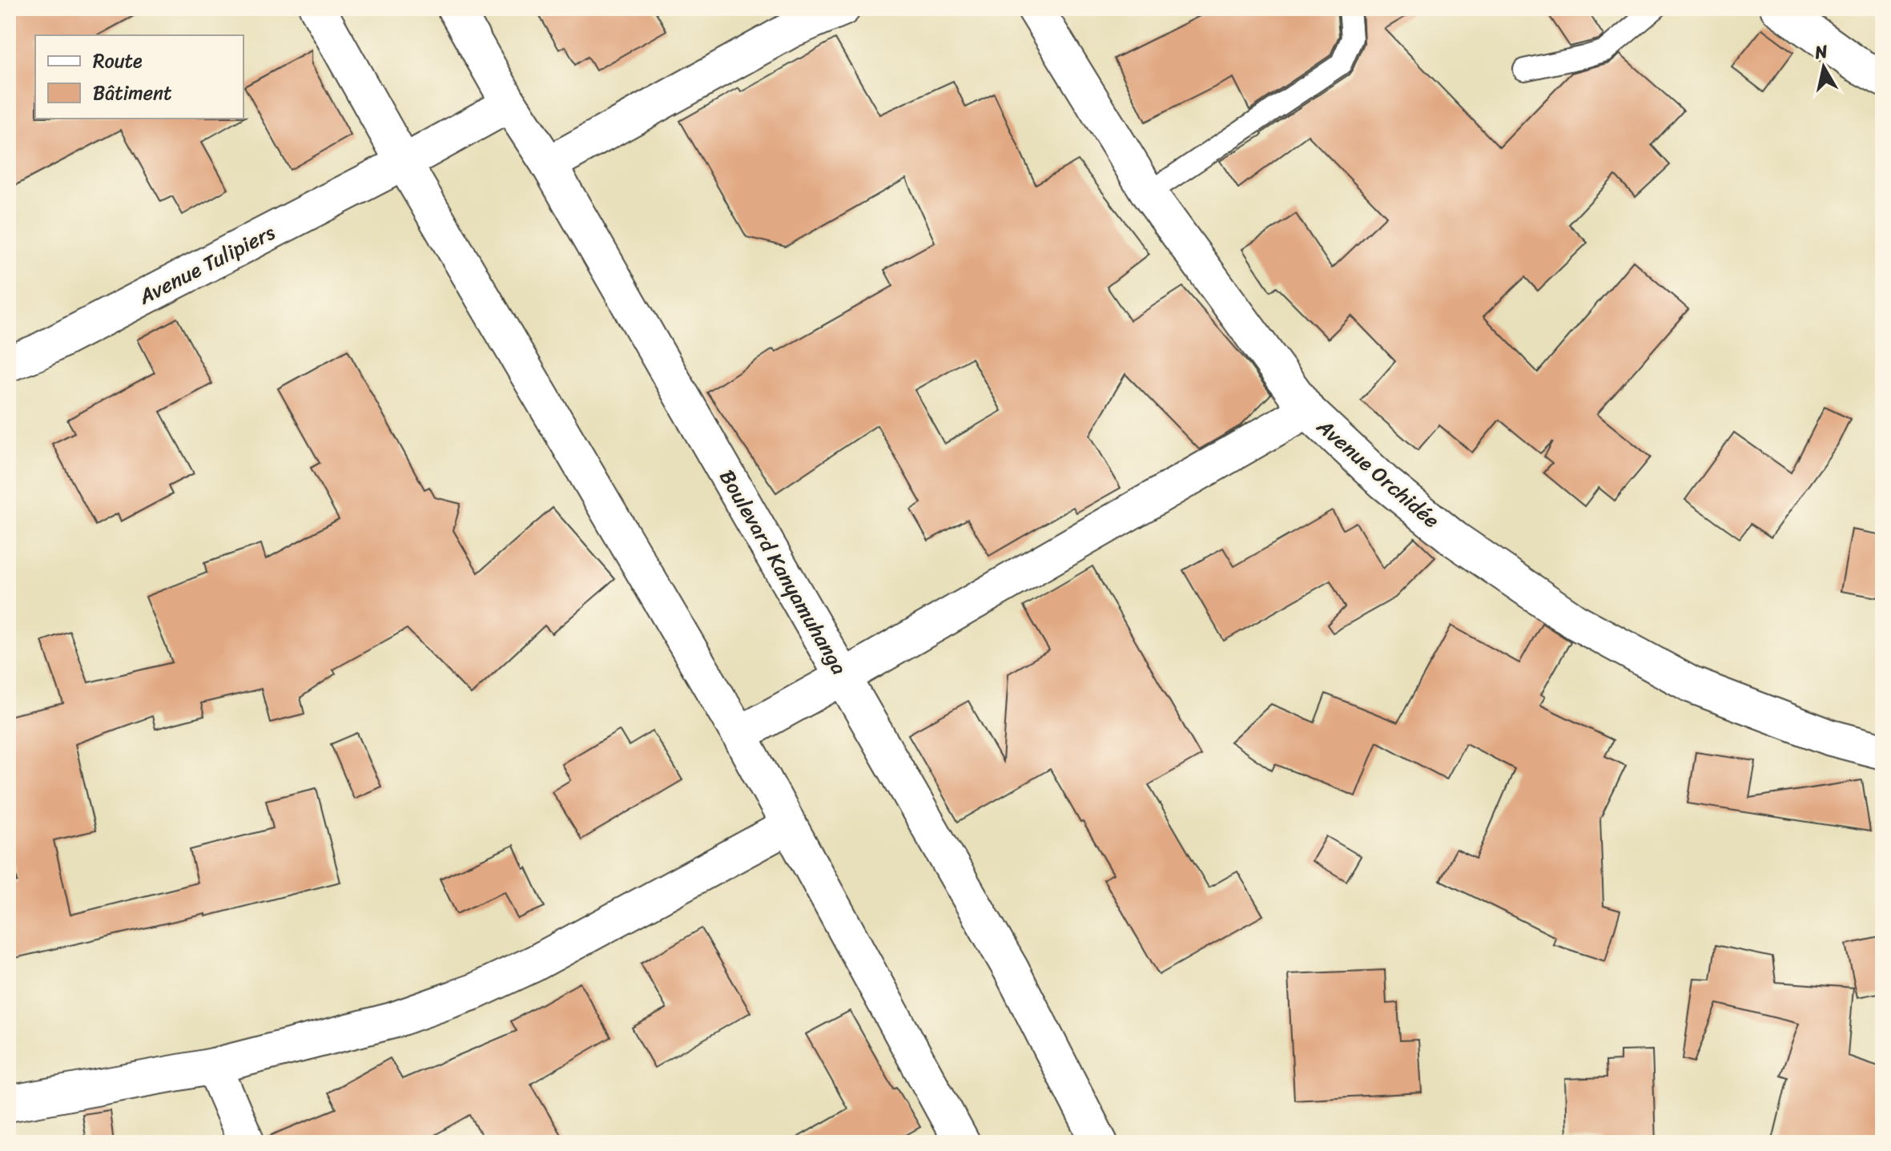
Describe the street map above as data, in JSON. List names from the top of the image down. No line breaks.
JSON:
{"streets":{"street":["Avenue Tulipiers","Avenue Orchidée","Boulevard Kanyamuhanga"]},"crossings":[["Avenue Tulipiers","Boulevard Kanyamuhanga"]],"legend":["Route","Bâtiment"],"north":"top"}
